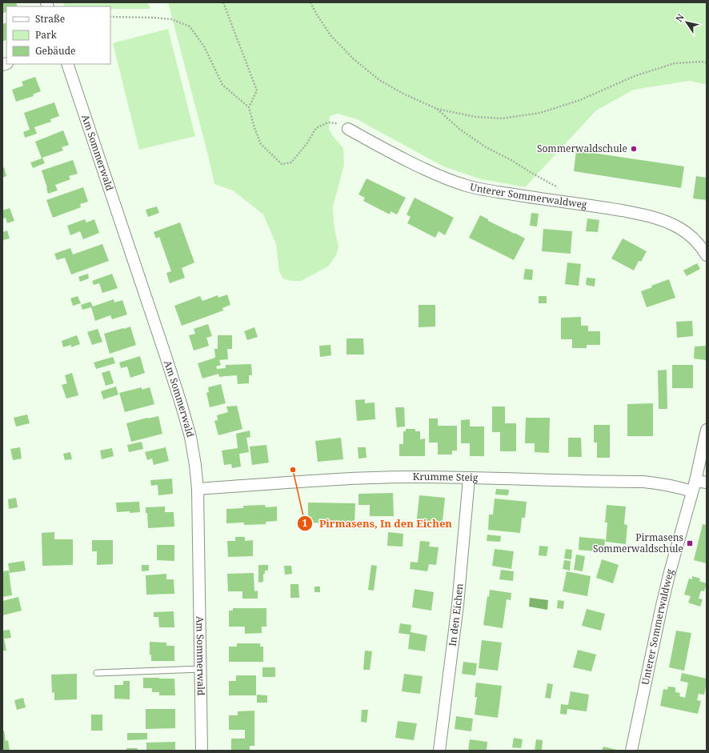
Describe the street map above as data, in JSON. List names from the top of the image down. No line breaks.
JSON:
{"streets":{"street":["Am Sommerwald","Unterer Sommerwaldweg","Krumme Steig","In den Eichen"]},"crossings":[["Am Sommerwald","Krumme Steig"],["Unterer Sommerwaldweg","Krumme Steig"],["Krumme Steig","In den Eichen"]],"places":{"other":["Sommerwaldschule","Pirmasens, In den Eichen"],"transit":["Pirmasens Sommerwaldschule"]},"legend":["Straße","Park","Gebäude"],"north":"top left"}
